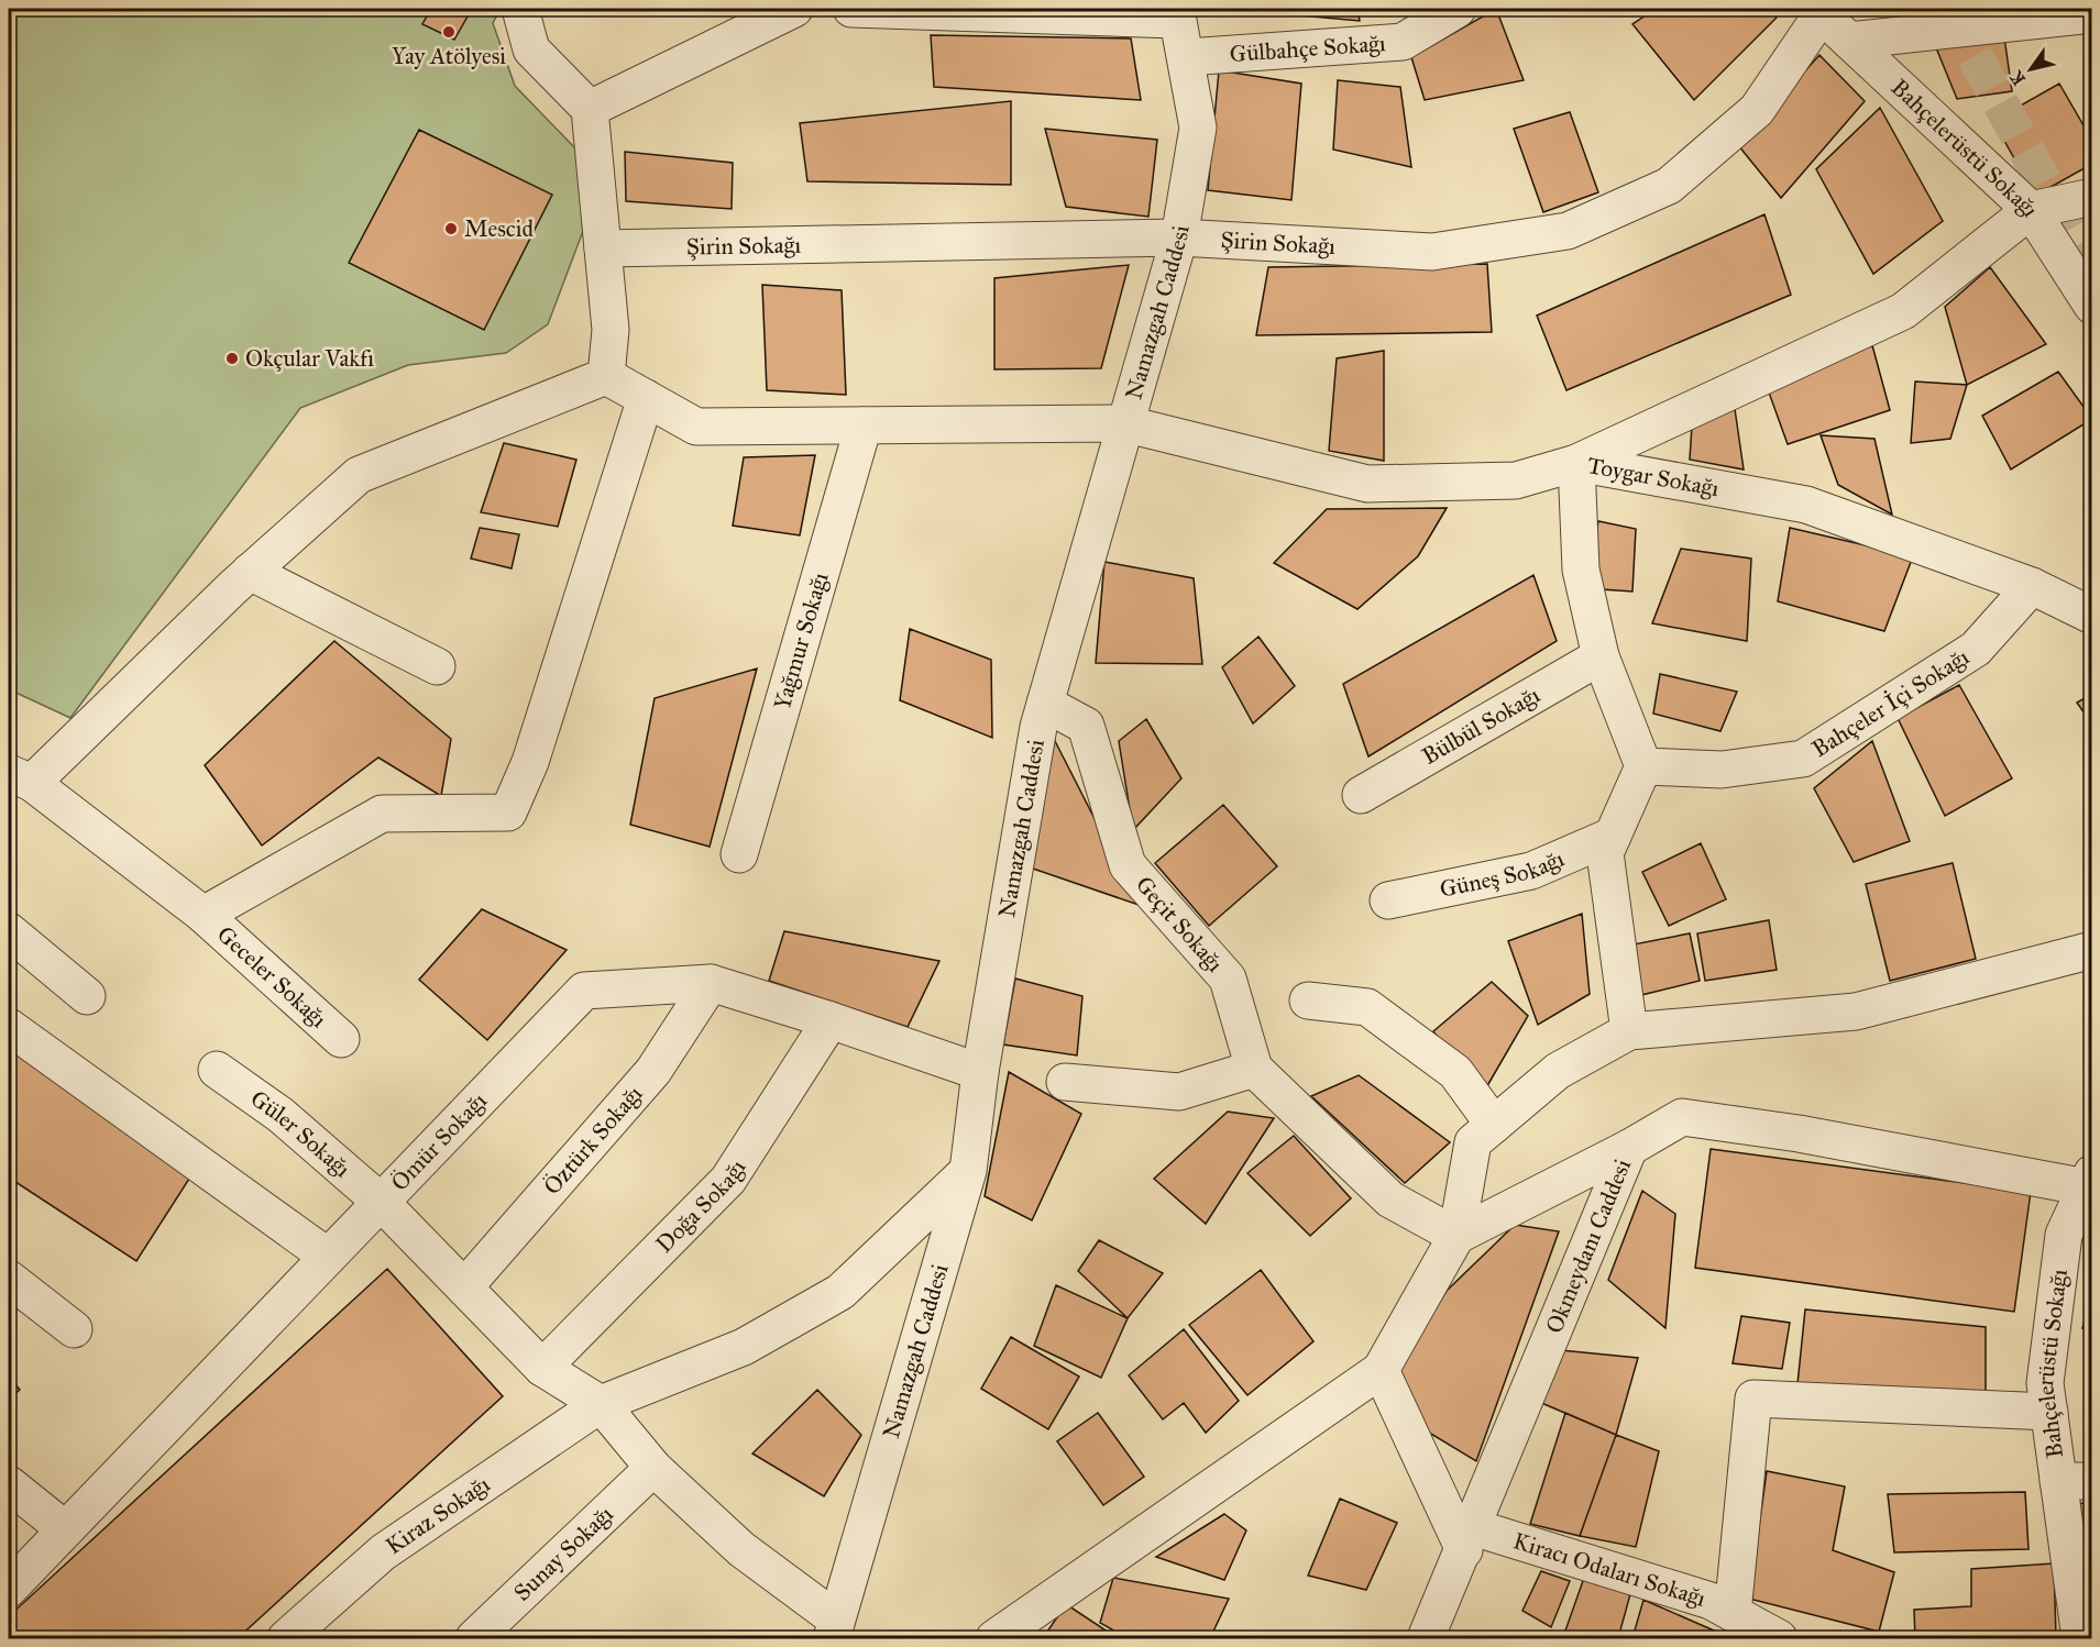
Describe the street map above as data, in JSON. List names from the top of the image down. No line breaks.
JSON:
{"streets":{"street":["Gülbahçe Sokağı","Bahçelerüstü Sokağı","Şirin Sokağı","Namazgah Caddesi","Toygar Sokağı","Yağmur Sokağı","Bahçeler İçi Sokağı","Bülbül Sokağı","Güneş Sokağı","Geçit Sokağı","Geceler Sokağı","Güler Sokağı","Öztürk Sokağı","Ömür Sokağı","Doğa Sokağı","Okmeydanı Caddesi","Kiraz Sokağı","Sunay Sokağı","Kiracı Odaları Sokağı"]},"crossings":[["Gülbahçe Sokağı","Namazgah Caddesi"],["Bahçelerüstü Sokağı","Şirin Sokağı"],["Bahçelerüstü Sokağı","Okmeydanı Caddesi"],["Şirin Sokağı","Namazgah Caddesi"],["Namazgah Caddesi","Toygar Sokağı"],["Namazgah Caddesi","Geçit Sokağı"],["Namazgah Caddesi","Güler Sokağı"],["Namazgah Caddesi","Ömür Sokağı"],["Namazgah Caddesi","Kiraz Sokağı"],["Toygar Sokağı","Yağmur Sokağı"],["Toygar Sokağı","Bahçeler İçi Sokağı"],["Güler Sokağı","Öztürk Sokağı"],["Güler Sokağı","Ömür Sokağı"],["Güler Sokağı","Doğa Sokağı"],["Güler Sokağı","Kiraz Sokağı"],["Güler Sokağı","Sunay Sokağı"],["Öztürk Sokağı","Ömür Sokağı"],["Ömür Sokağı","Doğa Sokağı"],["Okmeydanı Caddesi","Kiracı Odaları Sokağı"]],"places":["Yay Atölyesi","Mescid","Okçular Vakfı"],"north":"bottom left"}
